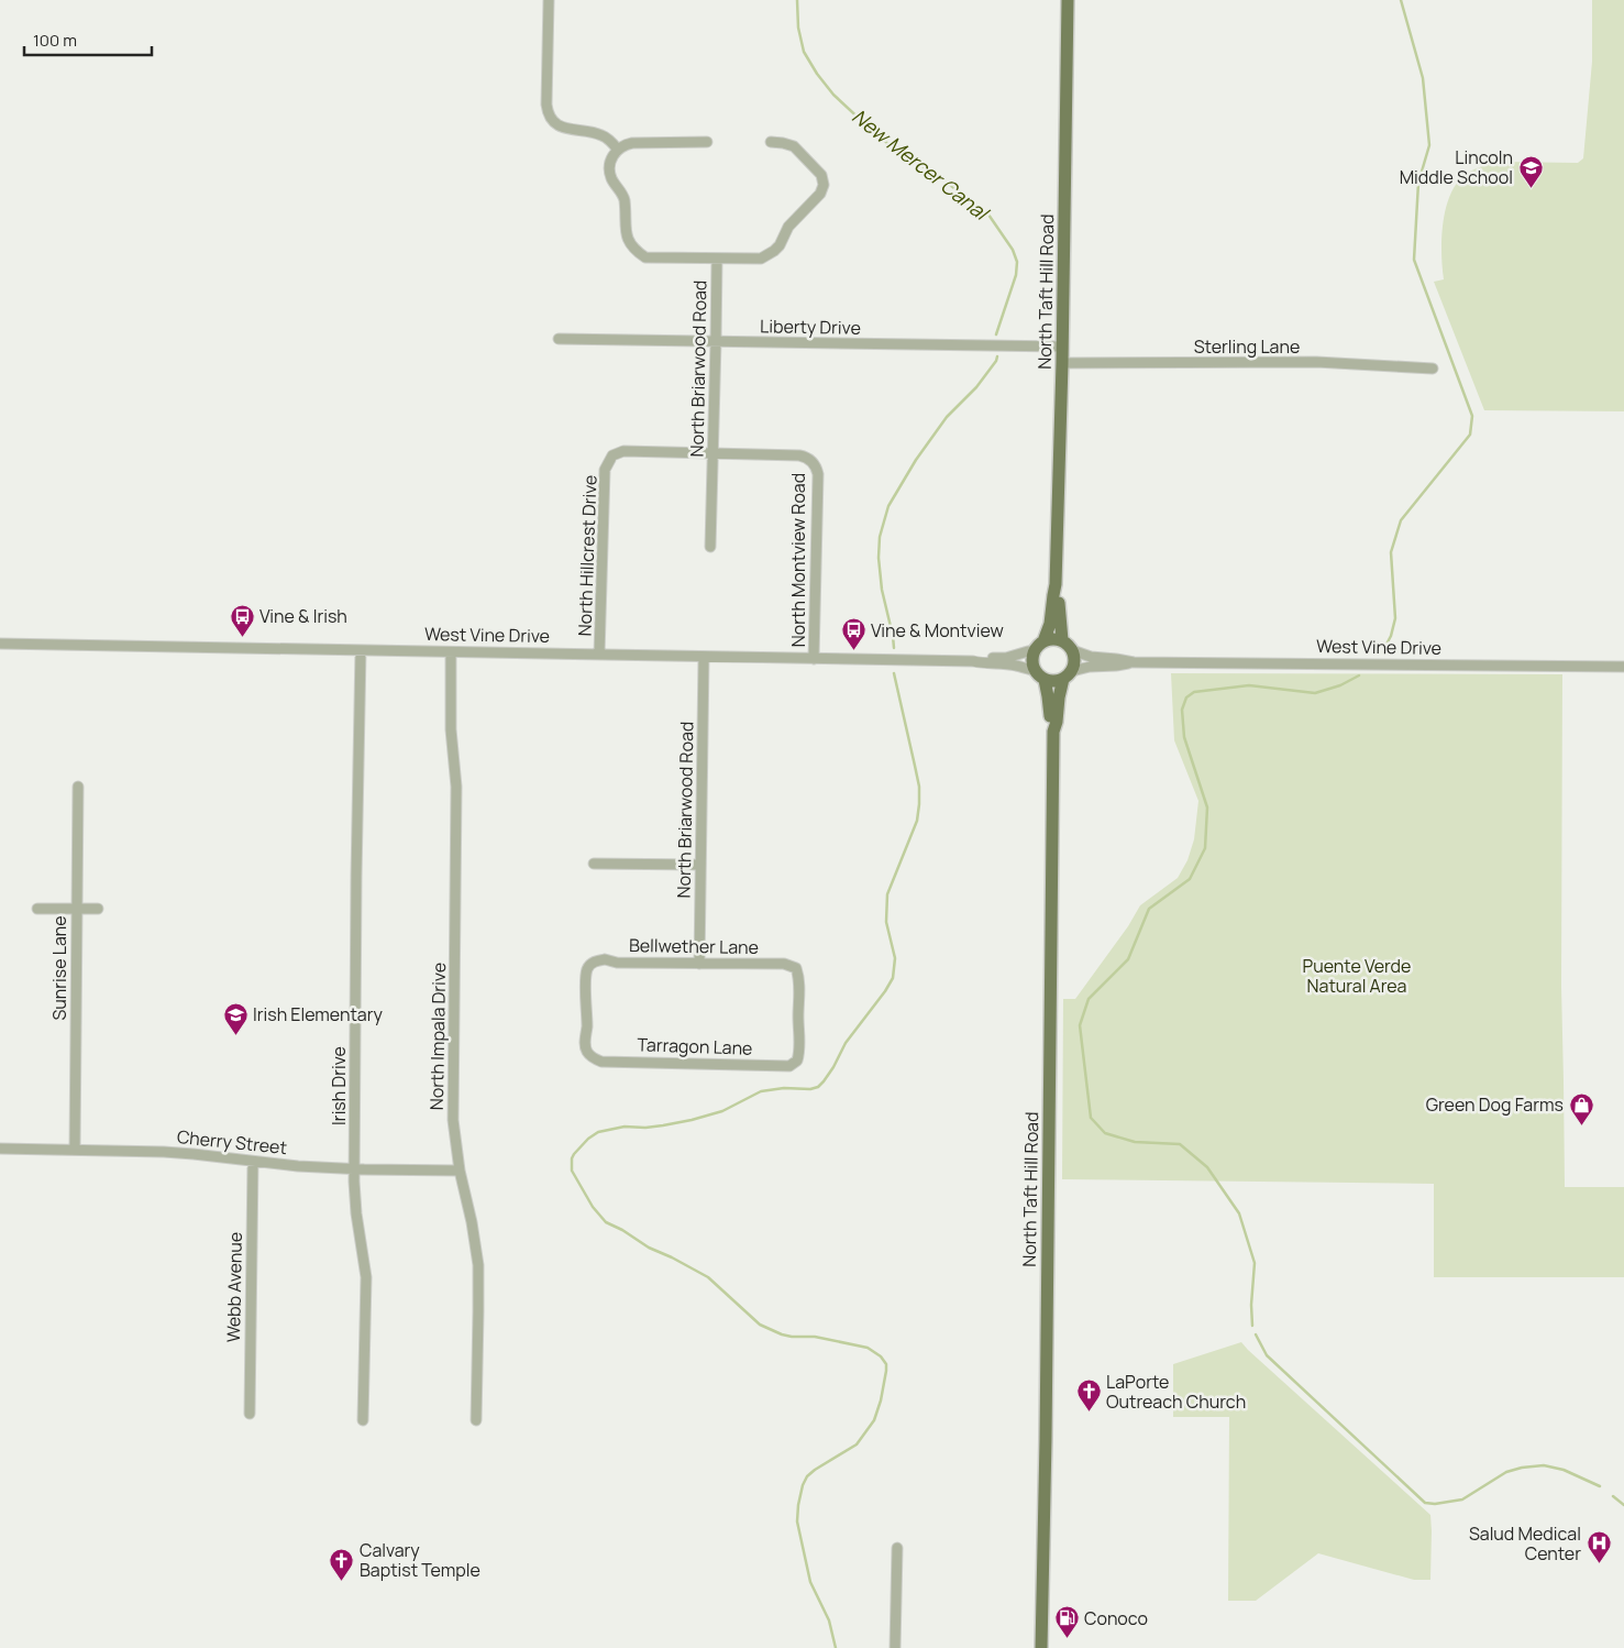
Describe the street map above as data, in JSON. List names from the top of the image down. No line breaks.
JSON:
{"streets":{"main road":["North Taft Hill Road","West Vine Drive"],"street":["Liberty Drive","Sterling Lane","North Briarwood Road","North Hillcrest Drive","North Montview Road","Bellwether Lane","Sunrise Lane","North Impala Drive","Tarragon Lane","Irish Drive","Cherry Street","Webb Avenue"]},"crossings":[["North Taft Hill Road","Liberty Drive"],["North Taft Hill Road","Sterling Lane"],["North Taft Hill Road","West Vine Drive"],["Liberty Drive","North Briarwood Road"],["North Briarwood Road","North Hillcrest Drive"],["North Briarwood Road","North Montview Road"],["North Briarwood Road","West Vine Drive"],["North Briarwood Road","Bellwether Lane"],["North Hillcrest Drive","North Montview Road"],["North Hillcrest Drive","West Vine Drive"],["North Montview Road","West Vine Drive"],["West Vine Drive","North Impala Drive"],["West Vine Drive","Irish Drive"],["Bellwether Lane","Tarragon Lane"],["Sunrise Lane","Cherry Street"],["North Impala Drive","Cherry Street"],["Irish Drive","Cherry Street"],["Cherry Street","Webb Avenue"]],"water":["New Mercer Canal"],"parks":["Puente Verde Natural Area"],"places":{"school or university":["Lincoln Middle School","Irish Elementary"],"bus stop":["Vine & Irish","Vine & Montview"],"shop":["Green Dog Farms"],"church":["LaPorte Outreach Church","Calvary Baptist Temple"],"hospital":["Salud Medical Center"],"fuel station":["Conoco"]},"scale_bar":"100 m"}
